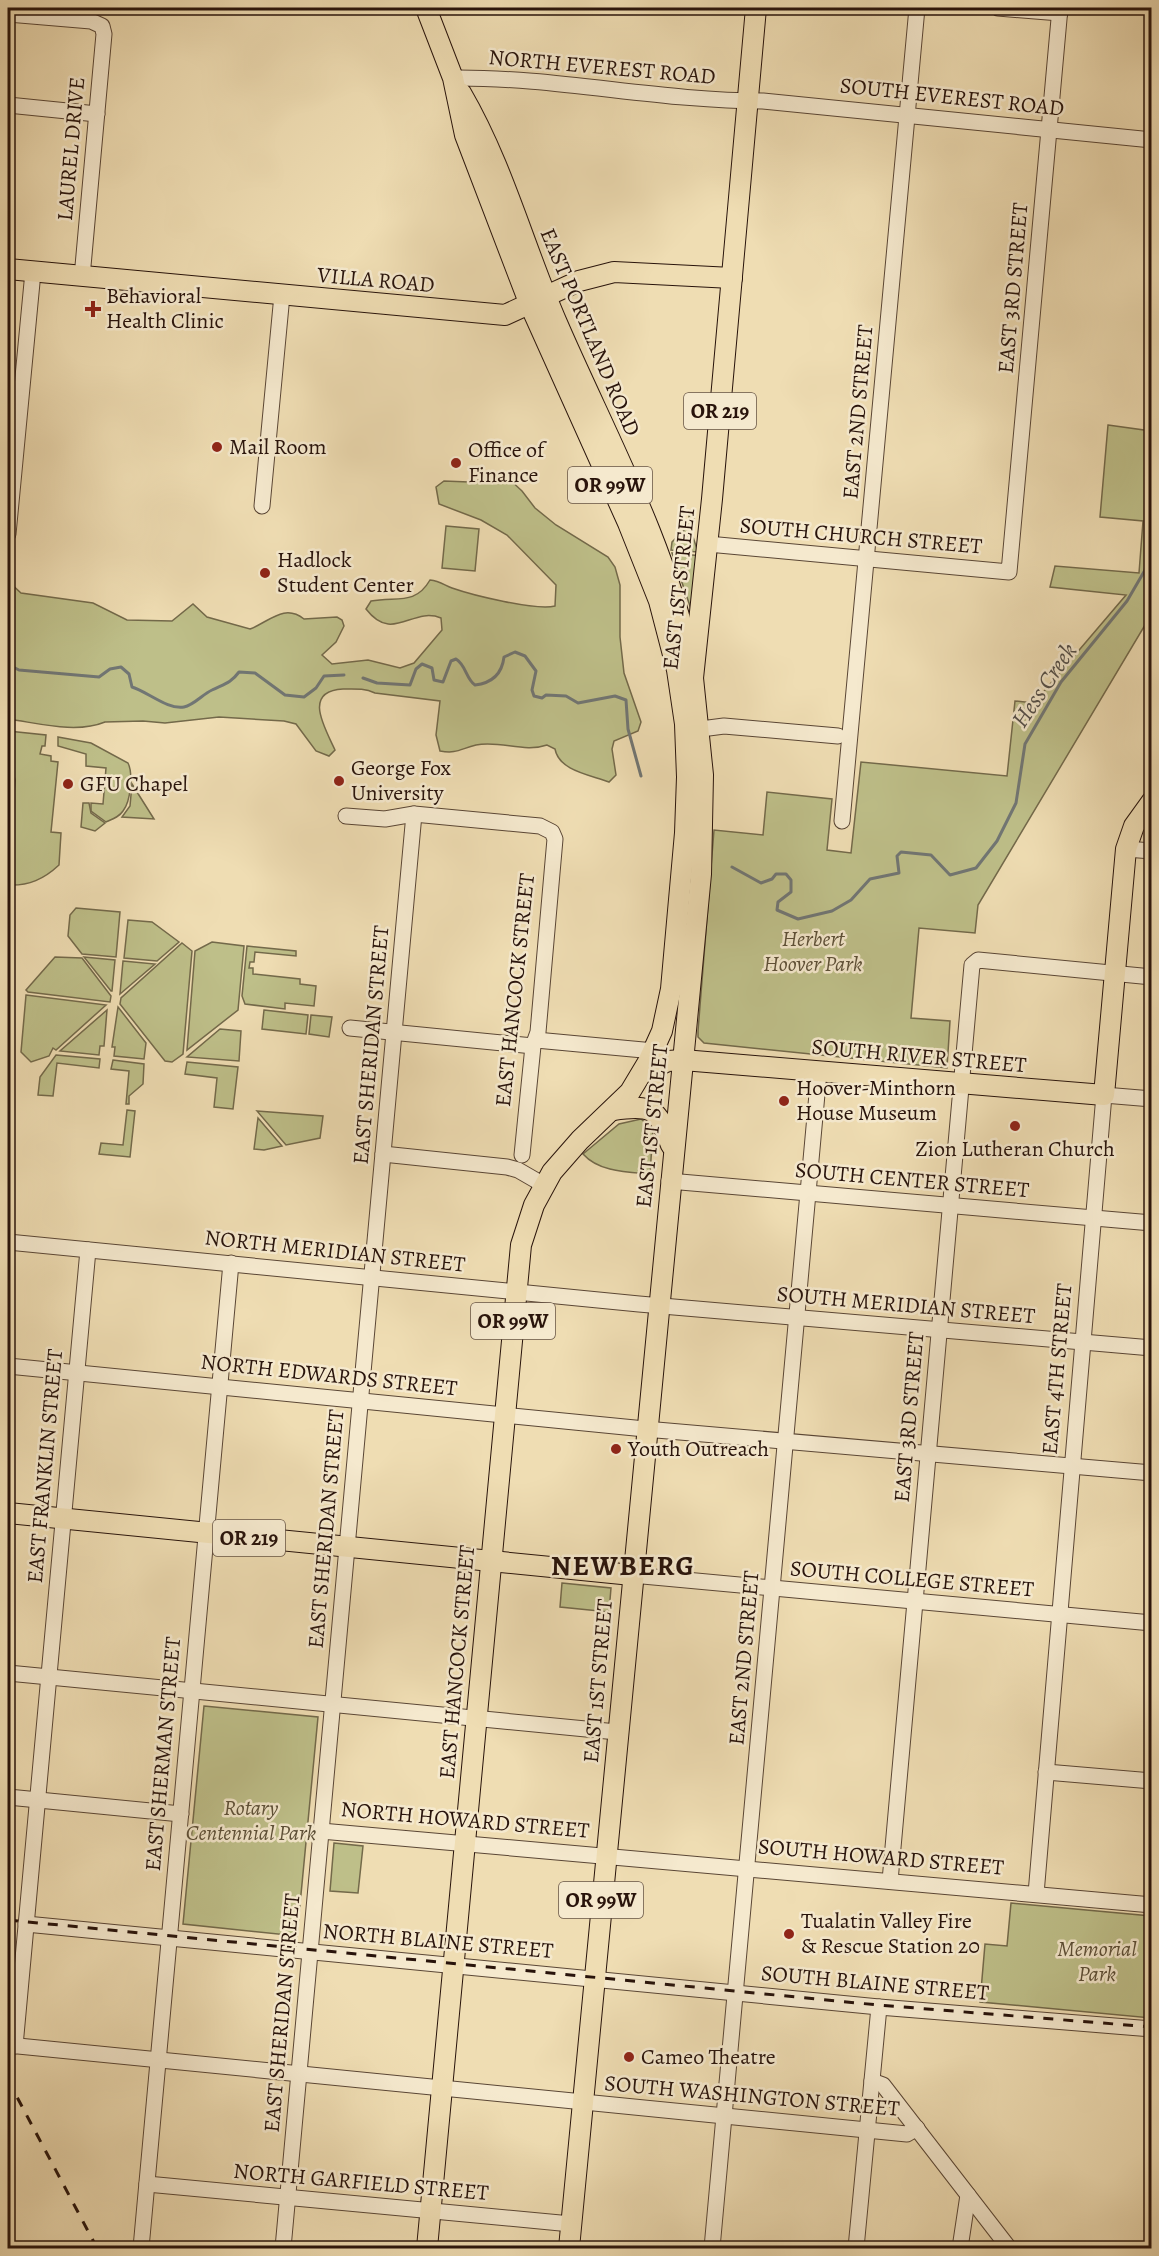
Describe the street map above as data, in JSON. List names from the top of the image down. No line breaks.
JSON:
{"streets":{"main road":["VILLA ROAD","EAST PORTLAND ROAD","OR 219","OR 99W","EAST 1ST STREET","EAST HANCOCK STREET","SOUTH RIVER STREET","EAST 4TH STREET"],"street":["NORTH EVEREST ROAD","SOUTH EVEREST ROAD","LAUREL DRIVE","EAST 3RD STREET","EAST 2ND STREET","SOUTH CHURCH STREET","EAST SHERIDAN STREET","SOUTH CENTER STREET","NORTH MERIDIAN STREET","SOUTH MERIDIAN STREET","NORTH EDWARDS STREET","EAST FRANKLIN STREET","SOUTH COLLEGE STREET","EAST SHERMAN STREET","NORTH HOWARD STREET","SOUTH HOWARD STREET","NORTH BLAINE STREET","SOUTH BLAINE STREET","SOUTH WASHINGTON STREET","NORTH GARFIELD STREET"]},"crossings":[["NORTH EVEREST ROAD","SOUTH EVEREST ROAD"],["NORTH EVEREST ROAD","EAST PORTLAND ROAD"],["NORTH EVEREST ROAD","EAST 1ST STREET"],["SOUTH EVEREST ROAD","EAST 3RD STREET"],["SOUTH EVEREST ROAD","EAST 2ND STREET"],["SOUTH EVEREST ROAD","EAST 1ST STREET"],["LAUREL DRIVE","VILLA ROAD"],["VILLA ROAD","EAST PORTLAND ROAD"],["VILLA ROAD","EAST 1ST STREET"],["EAST 3RD STREET","SOUTH CHURCH STREET"],["EAST 3RD STREET","SOUTH RIVER STREET"],["EAST 3RD STREET","SOUTH CENTER STREET"],["EAST 3RD STREET","SOUTH MERIDIAN STREET"],["EAST 3RD STREET","EAST 4TH STREET"],["EAST 3RD STREET","NORTH EDWARDS STREET"],["EAST 3RD STREET","SOUTH COLLEGE STREET"],["EAST 3RD STREET","SOUTH HOWARD STREET"],["EAST PORTLAND ROAD","EAST 1ST STREET"],["OR 219","EAST 1ST STREET"],["OR 219","EAST HANCOCK STREET"],["OR 219","EAST SHERIDAN STREET"],["OR 219","EAST FRANKLIN STREET"],["OR 219","SOUTH COLLEGE STREET"],["OR 219","EAST SHERMAN STREET"],["EAST 2ND STREET","SOUTH CHURCH STREET"],["EAST 2ND STREET","SOUTH RIVER STREET"],["EAST 2ND STREET","SOUTH CENTER STREET"],["EAST 2ND STREET","SOUTH MERIDIAN STREET"],["EAST 2ND STREET","NORTH EDWARDS STREET"],["EAST 2ND STREET","SOUTH COLLEGE STREET"],["EAST 2ND STREET","SOUTH HOWARD STREET"],["EAST 2ND STREET","SOUTH BLAINE STREET"],["EAST 2ND STREET","SOUTH WASHINGTON STREET"],["SOUTH CHURCH STREET","EAST 1ST STREET"],["EAST 1ST STREET","EAST HANCOCK STREET"],["EAST 1ST STREET","SOUTH RIVER STREET"],["EAST 1ST STREET","SOUTH CENTER STREET"],["EAST 1ST STREET","NORTH MERIDIAN STREET"],["EAST 1ST STREET","SOUTH MERIDIAN STREET"],["EAST 1ST STREET","NORTH EDWARDS STREET"],["EAST 1ST STREET","SOUTH COLLEGE STREET"],["EAST 1ST STREET","NORTH HOWARD STREET"],["EAST 1ST STREET","SOUTH HOWARD STREET"],["EAST 1ST STREET","NORTH BLAINE STREET"],["EAST 1ST STREET","SOUTH BLAINE STREET"],["EAST 1ST STREET","SOUTH WASHINGTON STREET"],["EAST 1ST STREET","NORTH GARFIELD STREET"],["EAST HANCOCK STREET","EAST SHERIDAN STREET"],["EAST HANCOCK STREET","NORTH MERIDIAN STREET"],["EAST HANCOCK STREET","NORTH EDWARDS STREET"],["EAST HANCOCK STREET","NORTH HOWARD STREET"],["EAST HANCOCK STREET","NORTH BLAINE STREET"],["EAST HANCOCK STREET","SOUTH WASHINGTON STREET"],["EAST HANCOCK STREET","NORTH GARFIELD STREET"],["EAST SHERIDAN STREET","NORTH MERIDIAN STREET"],["EAST SHERIDAN STREET","NORTH EDWARDS STREET"],["EAST SHERIDAN STREET","NORTH HOWARD STREET"],["EAST SHERIDAN STREET","NORTH BLAINE STREET"],["EAST SHERIDAN STREET","SOUTH WASHINGTON STREET"],["EAST SHERIDAN STREET","NORTH GARFIELD STREET"],["SOUTH RIVER STREET","EAST 4TH STREET"],["SOUTH CENTER STREET","EAST 4TH STREET"],["NORTH MERIDIAN STREET","SOUTH MERIDIAN STREET"],["NORTH MERIDIAN STREET","EAST FRANKLIN STREET"],["NORTH MERIDIAN STREET","EAST SHERMAN STREET"],["SOUTH MERIDIAN STREET","EAST 4TH STREET"],["EAST 4TH STREET","NORTH EDWARDS STREET"],["EAST 4TH STREET","SOUTH COLLEGE STREET"],["EAST 4TH STREET","SOUTH HOWARD STREET"],["NORTH EDWARDS STREET","EAST FRANKLIN STREET"],["NORTH EDWARDS STREET","EAST SHERMAN STREET"],["EAST FRANKLIN STREET","NORTH BLAINE STREET"],["EAST FRANKLIN STREET","SOUTH WASHINGTON STREET"],["EAST SHERMAN STREET","NORTH BLAINE STREET"],["EAST SHERMAN STREET","SOUTH WASHINGTON STREET"],["EAST SHERMAN STREET","NORTH GARFIELD STREET"],["NORTH HOWARD STREET","SOUTH HOWARD STREET"],["NORTH BLAINE STREET","SOUTH BLAINE STREET"]],"districts":["NEWBERG"],"water":["Hess Creek"],"parks":["Herbert Hoover Park","Rotary Centennial Park","Memorial Park"],"places":{"health":["Behavioral Health Clinic"],"other":["Mail Room","Office of Finance","Hadlock Student Center","George Fox University","GFU Chapel","Hoover-Minthorn House Museum","Zion Lutheran Church","Youth Outreach","Tualatin Valley Fire & Rescue Station 20","Cameo Theatre"]}}
